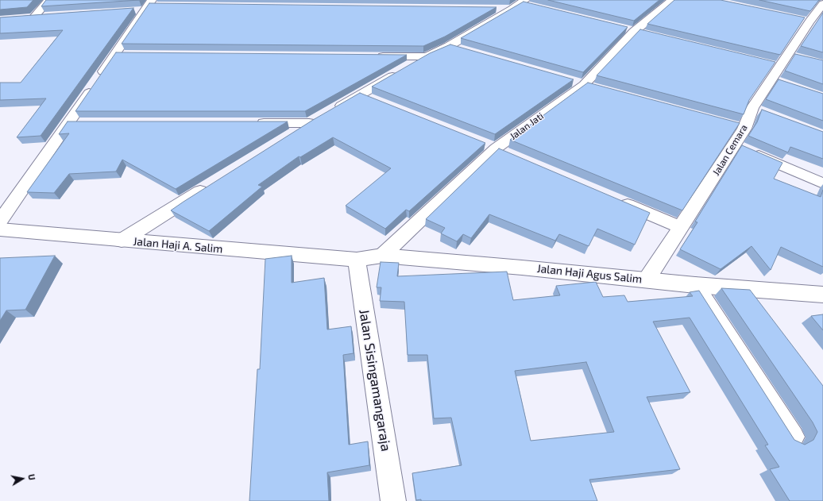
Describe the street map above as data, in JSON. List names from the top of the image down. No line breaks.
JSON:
{"streets":{"street":["Jalan Jati","Jalan Cemara","Jalan Haji A. Salim","Jalan Haji Agus Salim","Jalan Sisingamangaraja"]},"crossings":[["Jalan Jati","Jalan Haji Agus Salim"],["Jalan Cemara","Jalan Haji Agus Salim"],["Jalan Haji A. Salim","Jalan Haji Agus Salim"],["Jalan Haji A. Salim","Jalan Sisingamangaraja"],["Jalan Haji Agus Salim","Jalan Sisingamangaraja"]],"north":"right"}
